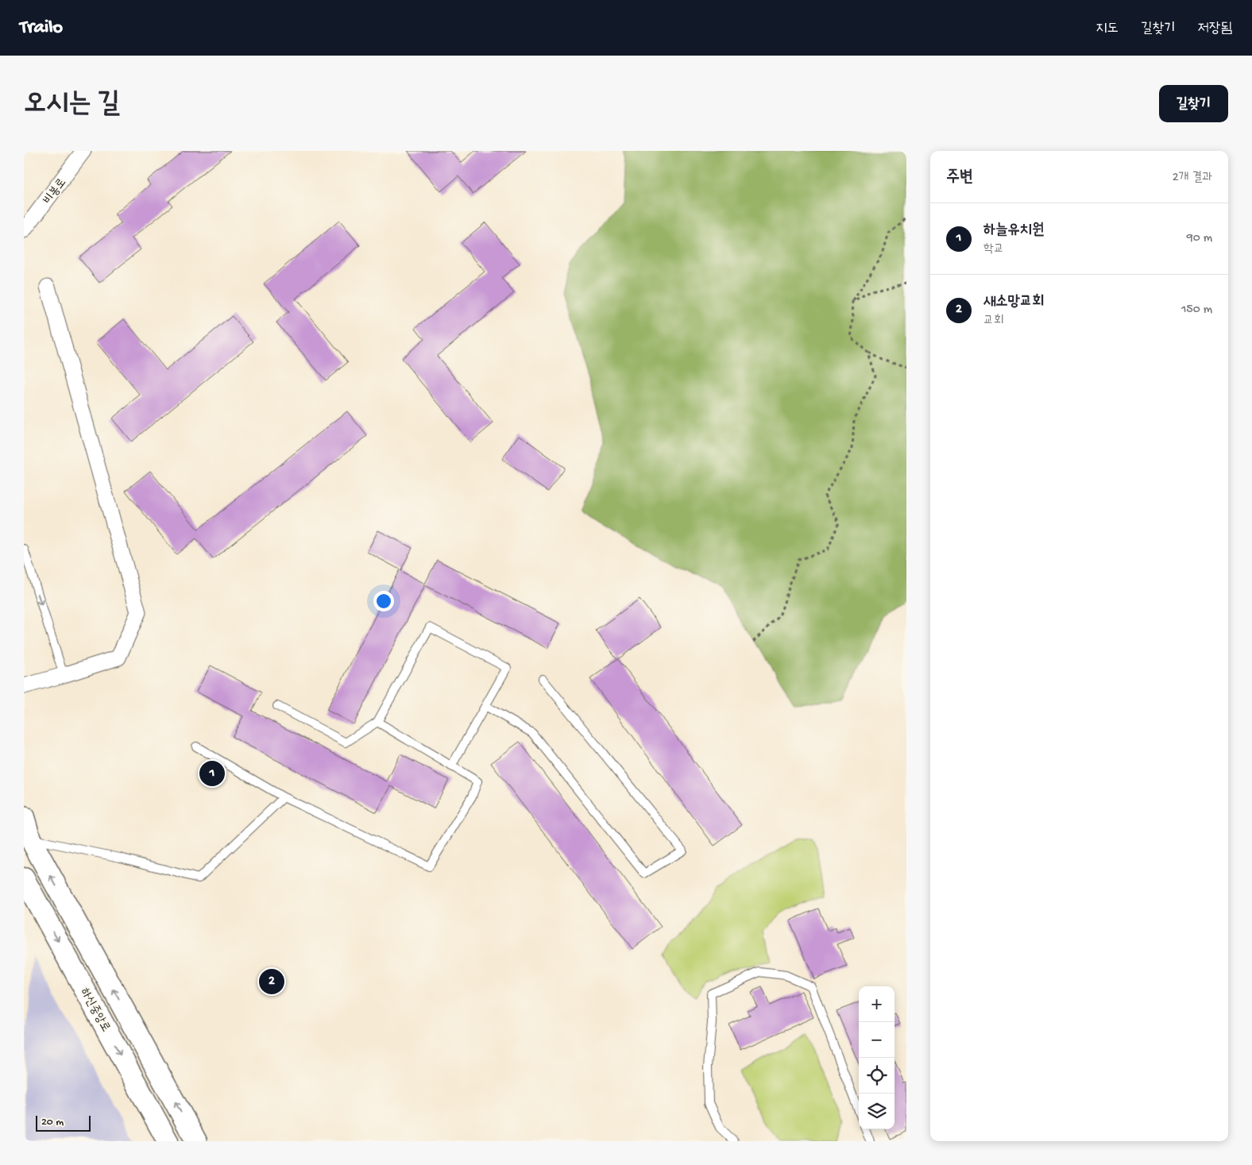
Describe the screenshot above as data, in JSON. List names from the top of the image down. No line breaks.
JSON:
{"streets":{"street":["비봉로","하신중앙로"]},"scale_bar":"20 m","page":{"header":"Trailo","nav":["지도","길찾기","저장됨"],"title":"오시는 길","buttons":"길찾기","heading":["주변","2개 결과"],"list":[{"mark":"1","name":"하늘유치원","note":"학교","value":"90 m"},{"mark":"2","name":"새소망교회","note":"교회","value":"150 m"}],"pins":["1","2"],"map_buttons":["+","−"],"scale":"20 m"}}
